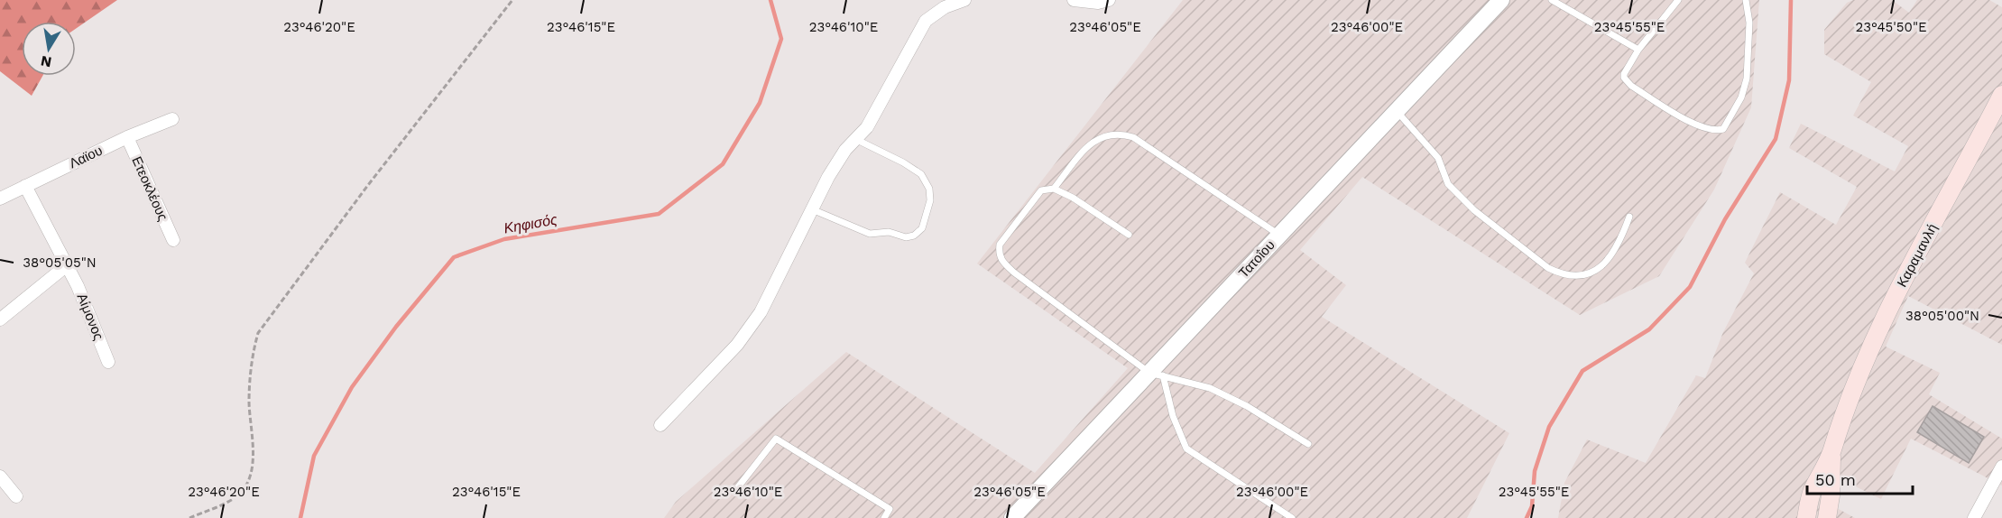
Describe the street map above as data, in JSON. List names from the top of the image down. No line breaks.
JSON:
{"streets":{"main road":["Καραμανλή"],"street":["Λαϊου","Ετεοκλέους","Τατοΐου","Αίμονος"]},"crossings":[["Λαϊου","Ετεοκλέους"],["Λαϊου","Αίμονος"]],"water":["Κηφισός"],"scale_bar":"50 m","north":"bottom","coordinates":["23°46'15\"E","23°45'55\"E","23°45'50\"E","23°46'20\"E","23°46'10\"E","23°46'05\"E","23°46'00\"E","38°05'05\"N","38°05'00\"N"]}
